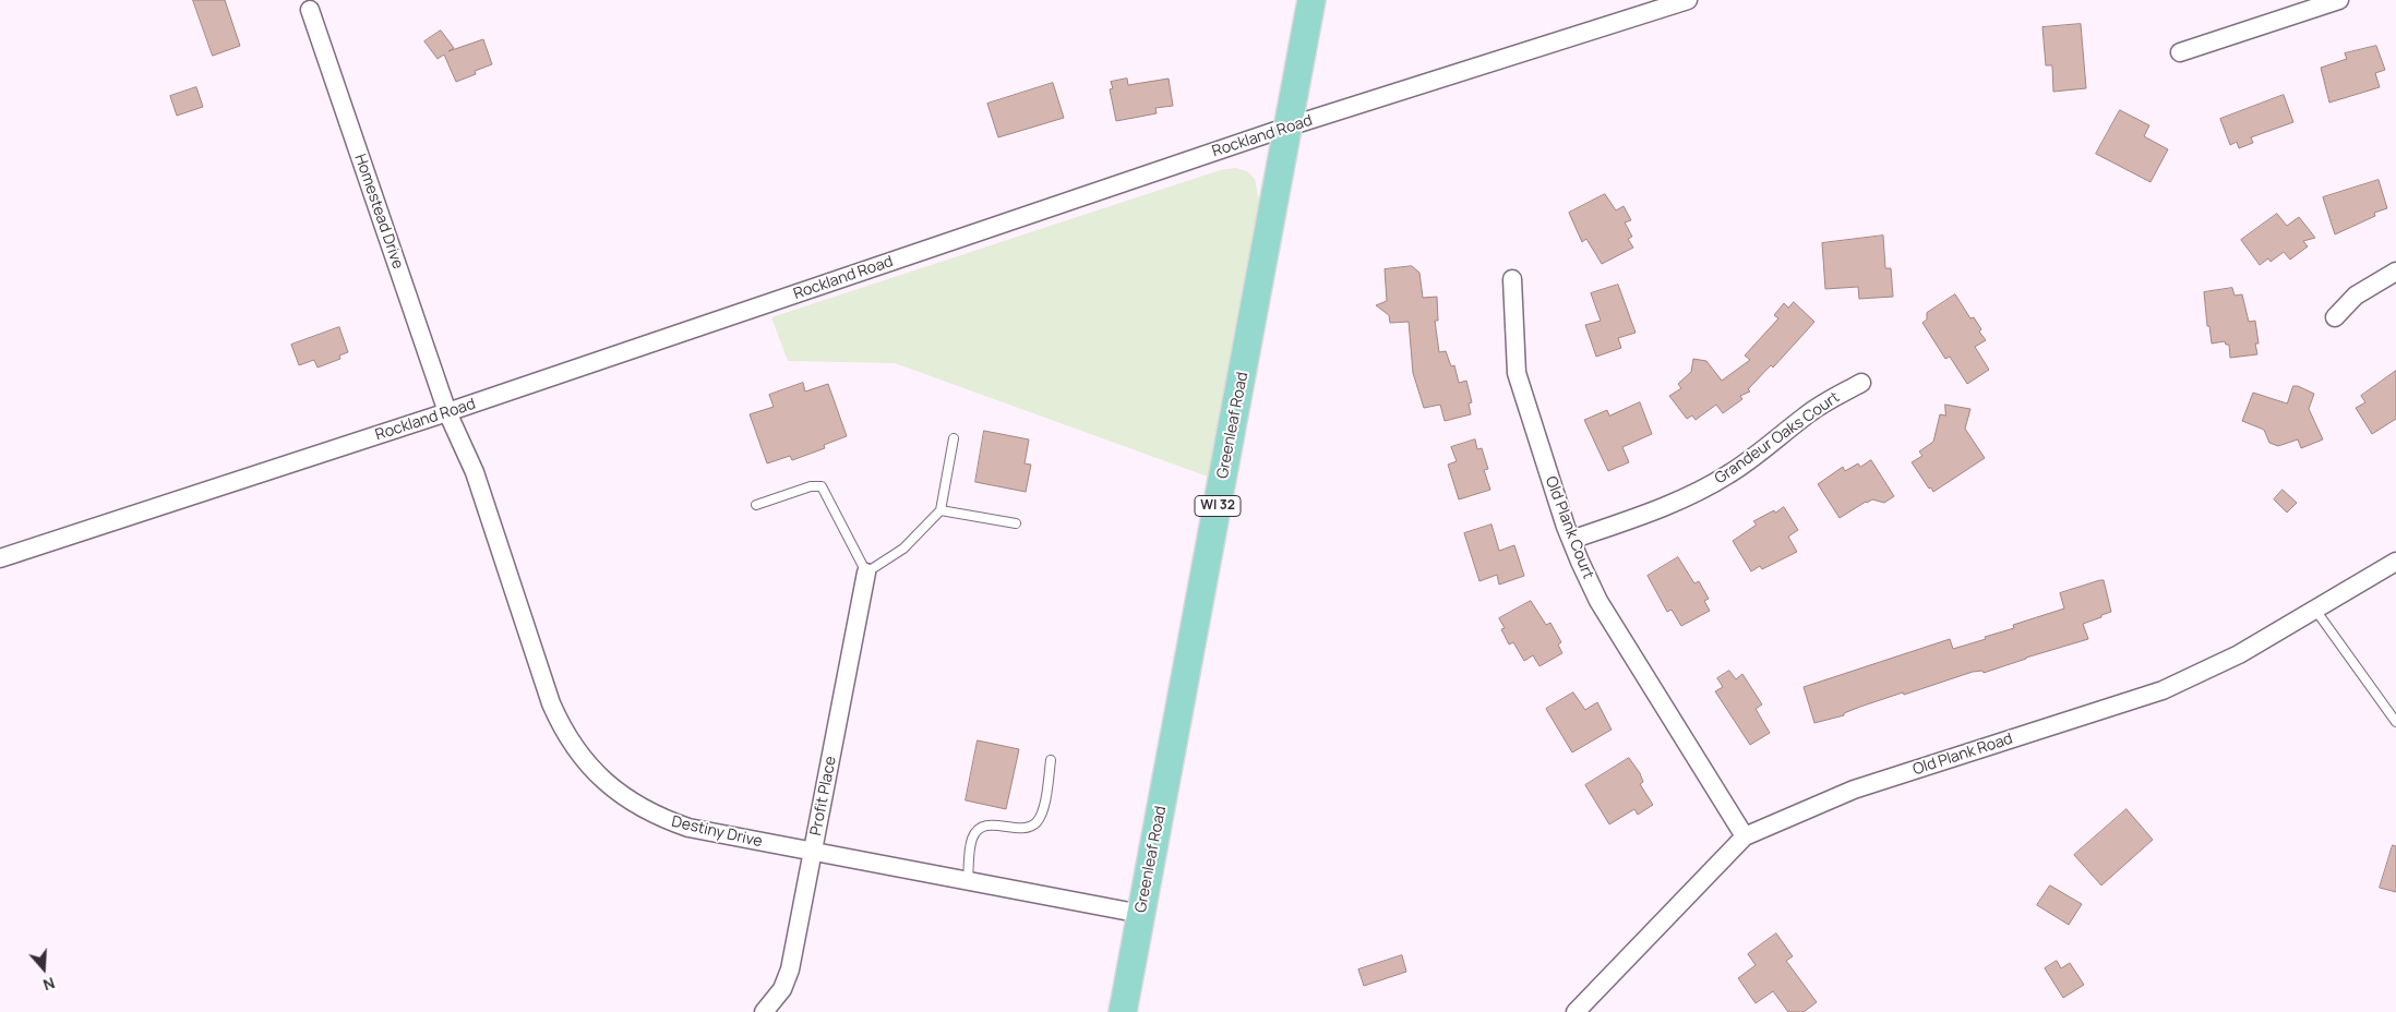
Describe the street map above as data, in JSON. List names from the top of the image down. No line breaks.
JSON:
{"streets":{"main road":["Greenleaf Road","WI 32"],"street":["Rockland Road","Homestead Drive","Grandeur Oaks Court","Old Plank Court","Old Plank Road","Profit Place","Destiny Drive"]},"crossings":[["Rockland Road","Homestead Drive"],["Rockland Road","Greenleaf Road"],["Rockland Road","Destiny Drive"],["Homestead Drive","Destiny Drive"],["Greenleaf Road","Destiny Drive"],["Grandeur Oaks Court","Old Plank Court"],["Old Plank Court","Old Plank Road"],["Profit Place","Destiny Drive"]],"north":"bottom"}
